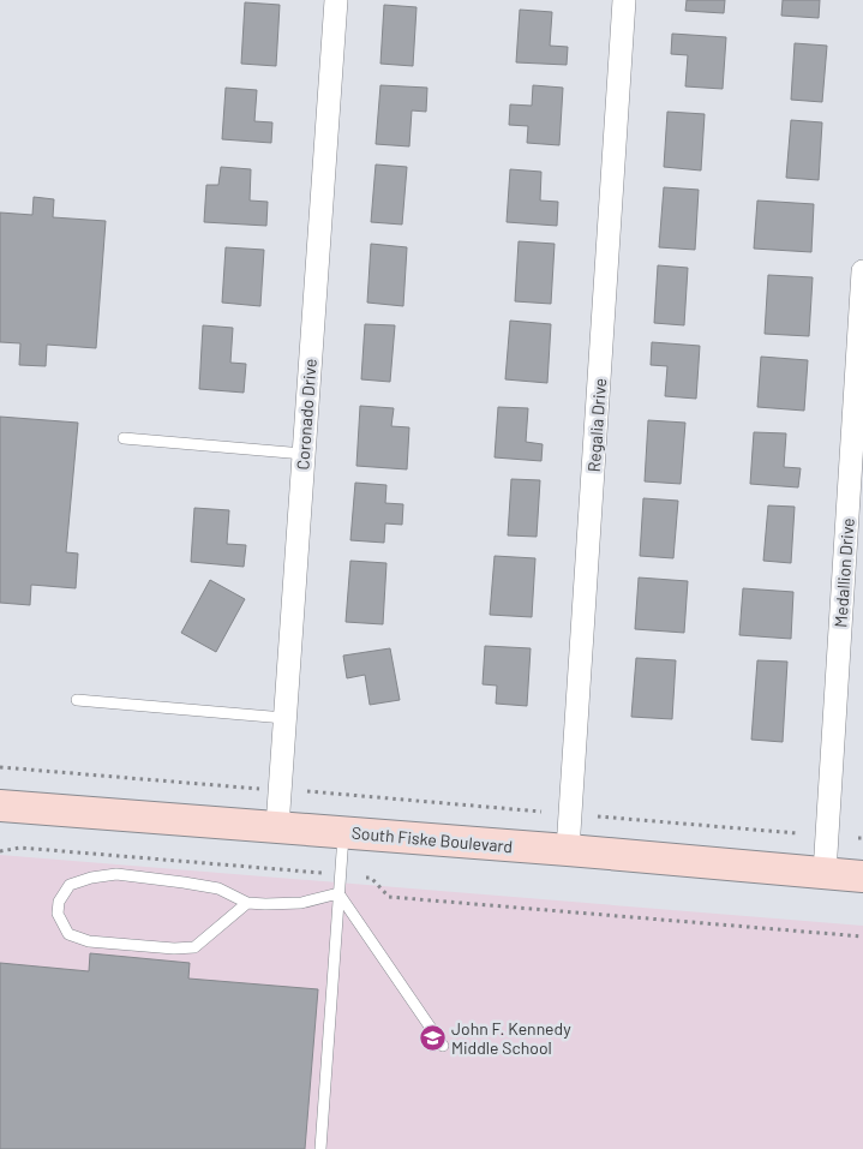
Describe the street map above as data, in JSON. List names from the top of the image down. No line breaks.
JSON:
{"streets":{"main road":["South Fiske Boulevard"],"street":["Coronado Drive","Regalia Drive","Medallion Drive"]},"crossings":[["Coronado Drive","South Fiske Boulevard"],["Regalia Drive","South Fiske Boulevard"],["Medallion Drive","South Fiske Boulevard"]],"places":{"school or university":["John F. Kennedy Middle School"]}}
